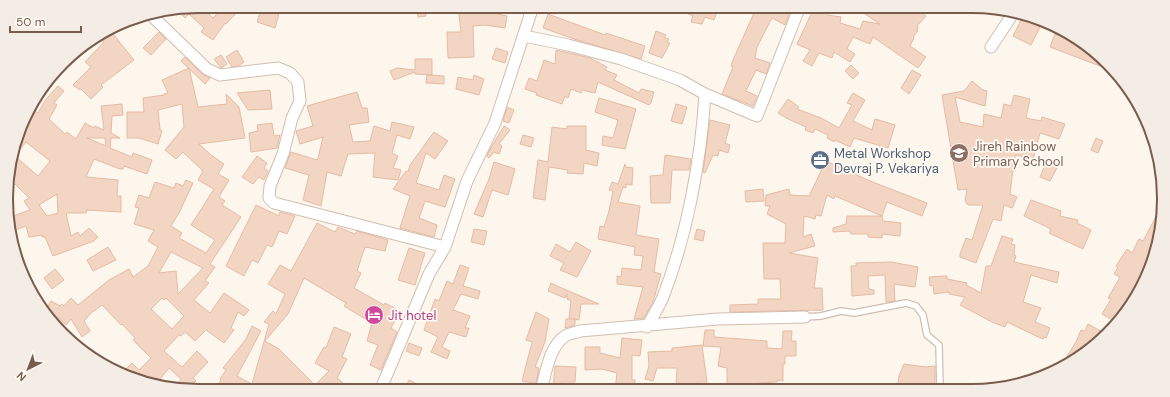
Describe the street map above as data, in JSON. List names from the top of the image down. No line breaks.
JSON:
{"places":{"school or university":["Jireh Rainbow Primary School"],"office":["Metal Workshop Devraj P. Vekariya"],"hotel":["Jit hotel"]},"scale_bar":"50 m","north":"bottom left"}
